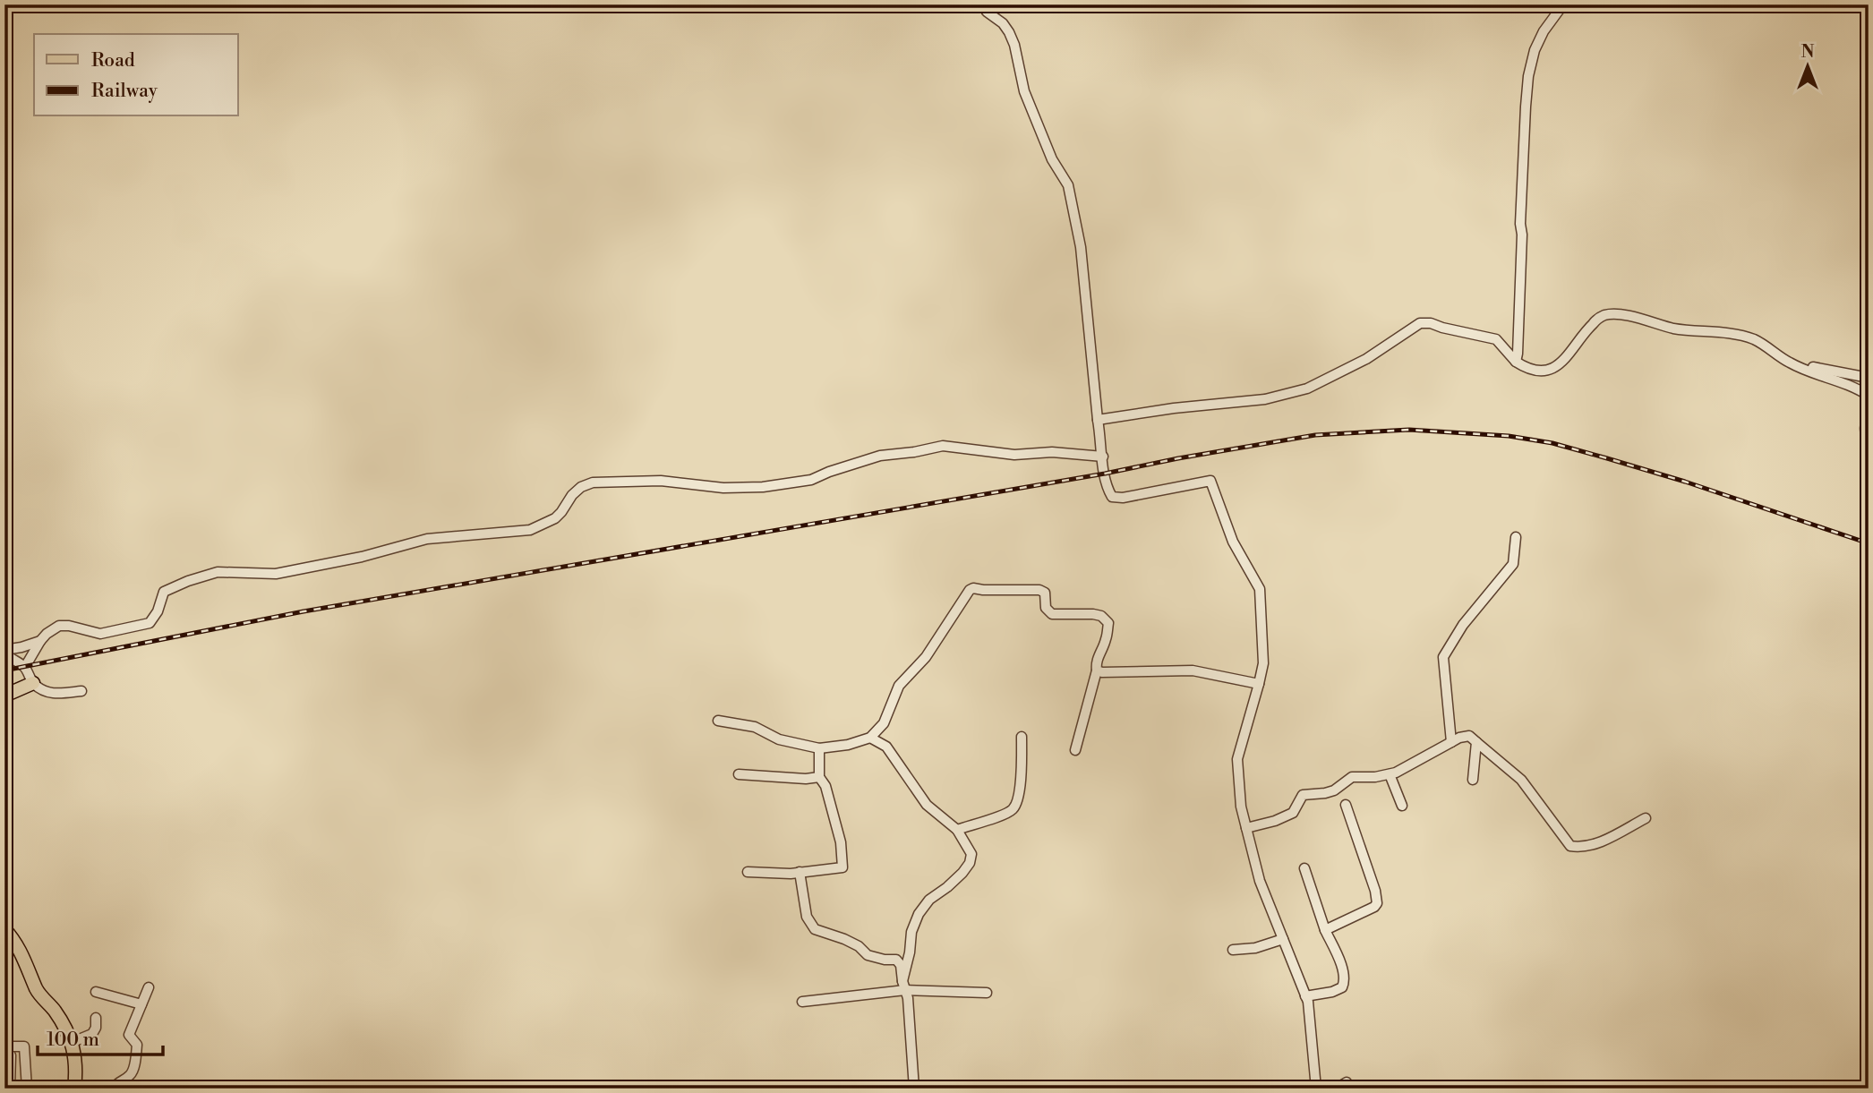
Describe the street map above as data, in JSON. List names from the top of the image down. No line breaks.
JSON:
{"legend":["Road","Railway"],"scale_bar":"100 m","north":"top"}
